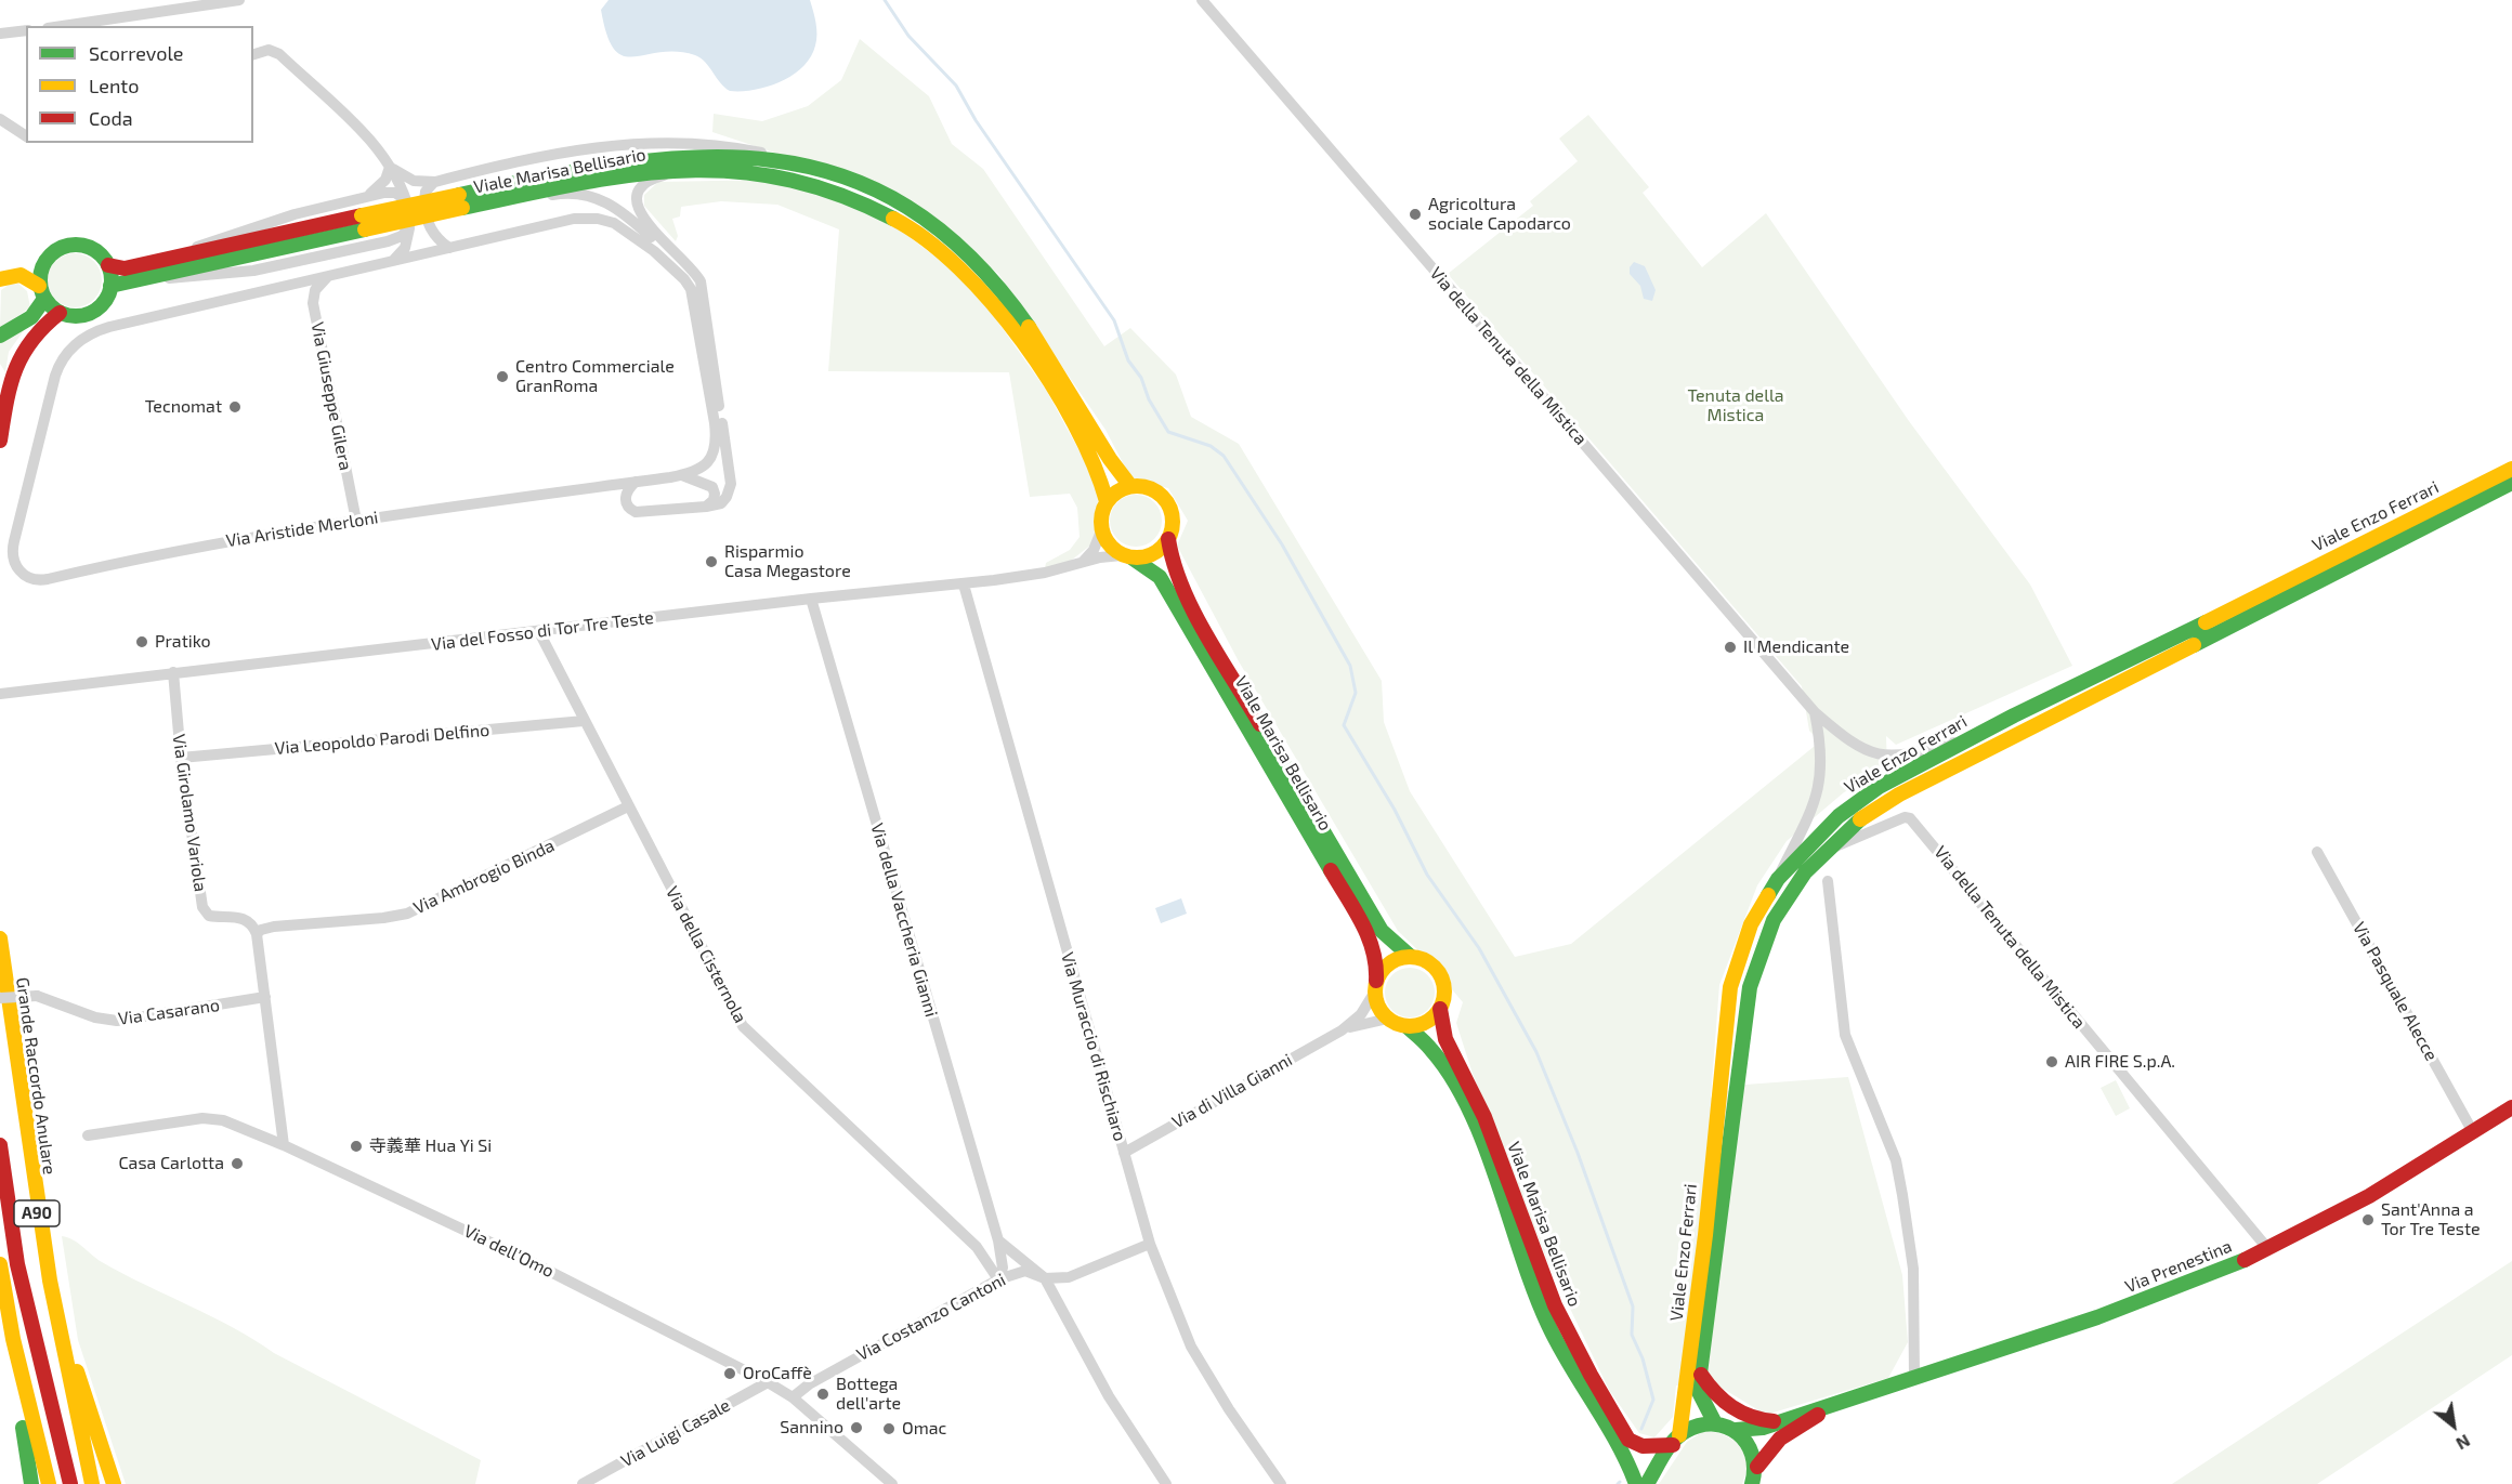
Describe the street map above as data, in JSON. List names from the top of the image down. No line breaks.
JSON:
{"streets":{"main road":["Viale Marisa Bellisario","Viale Enzo Ferrari","Grande Raccordo Anulare","A90","Via Prenestina"],"street":["Via della Tenuta della Mistica","Via Giuseppe Gilera","Via Aristide Merloni","Via del Fosso di Tor Tre Teste","Via Leopoldo Parodi Delfino","Via Girolamo Variola","Via Ambrogio Binda","Via della Vaccheria Gianni","Via della Cisternola","Via Pasquale Alecce","Via Casarano","Via Muraccio di Rischiaro","Via di Villa Gianni","Via dell'Omo","Via Costanzo Cantoni","Via Luigi Casale"]},"crossings":[["Viale Marisa Bellisario","Viale Enzo Ferrari"],["Viale Marisa Bellisario","Via del Fosso di Tor Tre Teste"],["Viale Marisa Bellisario","Via di Villa Gianni"],["Via della Tenuta della Mistica","Viale Enzo Ferrari"],["Via della Tenuta della Mistica","Via Prenestina"],["Via Giuseppe Gilera","Via Aristide Merloni"],["Via del Fosso di Tor Tre Teste","Via Girolamo Variola"],["Via del Fosso di Tor Tre Teste","Via della Vaccheria Gianni"],["Via del Fosso di Tor Tre Teste","Via della Cisternola"],["Via del Fosso di Tor Tre Teste","Via Muraccio di Rischiaro"],["Via Leopoldo Parodi Delfino","Via Girolamo Variola"],["Via Leopoldo Parodi Delfino","Via della Cisternola"],["Via Girolamo Variola","Via Ambrogio Binda"],["Via Ambrogio Binda","Via della Cisternola"],["Via della Vaccheria Gianni","Via della Cisternola"],["Via della Vaccheria Gianni","Via Costanzo Cantoni"],["Via della Cisternola","Via Costanzo Cantoni"],["Via Pasquale Alecce","Via Prenestina"],["Via Muraccio di Rischiaro","Via di Villa Gianni"],["Via Muraccio di Rischiaro","Via Costanzo Cantoni"],["Via dell'Omo","Via Costanzo Cantoni"],["Via dell'Omo","Via Luigi Casale"]],"parks":["Tenuta della Mistica"],"places":["Agricoltura sociale Capodarco","Centro Commerciale GranRoma","Tecnomat","Risparmio Casa Megastore","Pratiko","Il Mendicante","AIR FIRE S.p.A.","寺義華 Hua Yi Si","Casa Carlotta","Sant'Anna a Tor Tre Teste","OroCaffè","Bottega dell'arte","Sannino","Omac"],"legend":["Scorrevole","Lento","Coda"],"north":"bottom right"}
